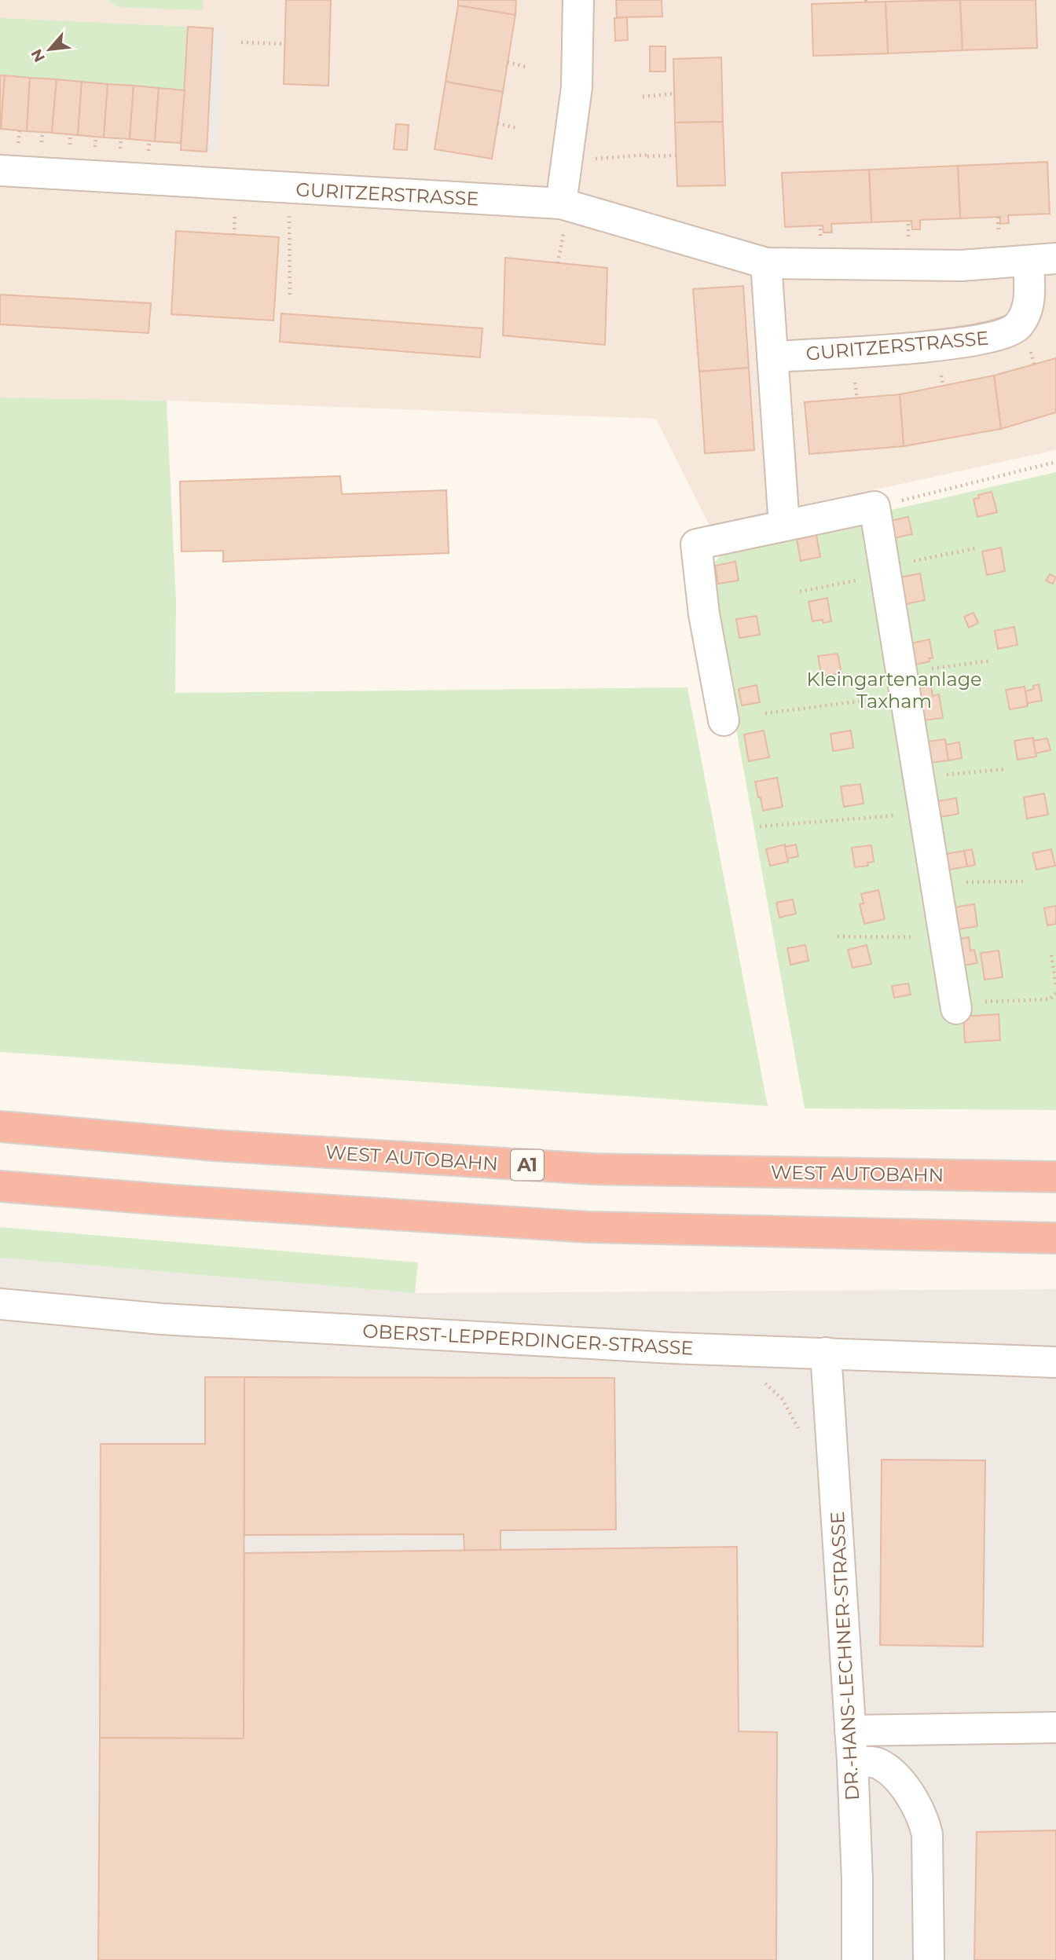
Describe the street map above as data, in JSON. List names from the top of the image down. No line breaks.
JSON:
{"streets":{"highway":["WEST AUTOBAHN","A1"],"street":["GURITZERSTRASSE","OBERST-LEPPERDINGER-STRASSE","DR.-HANS-LECHNER-STRASSE"]},"crossings":[["OBERST-LEPPERDINGER-STRASSE","DR.-HANS-LECHNER-STRASSE"]],"parks":["Kleingartenanlage Taxham"],"north":"bottom left"}
